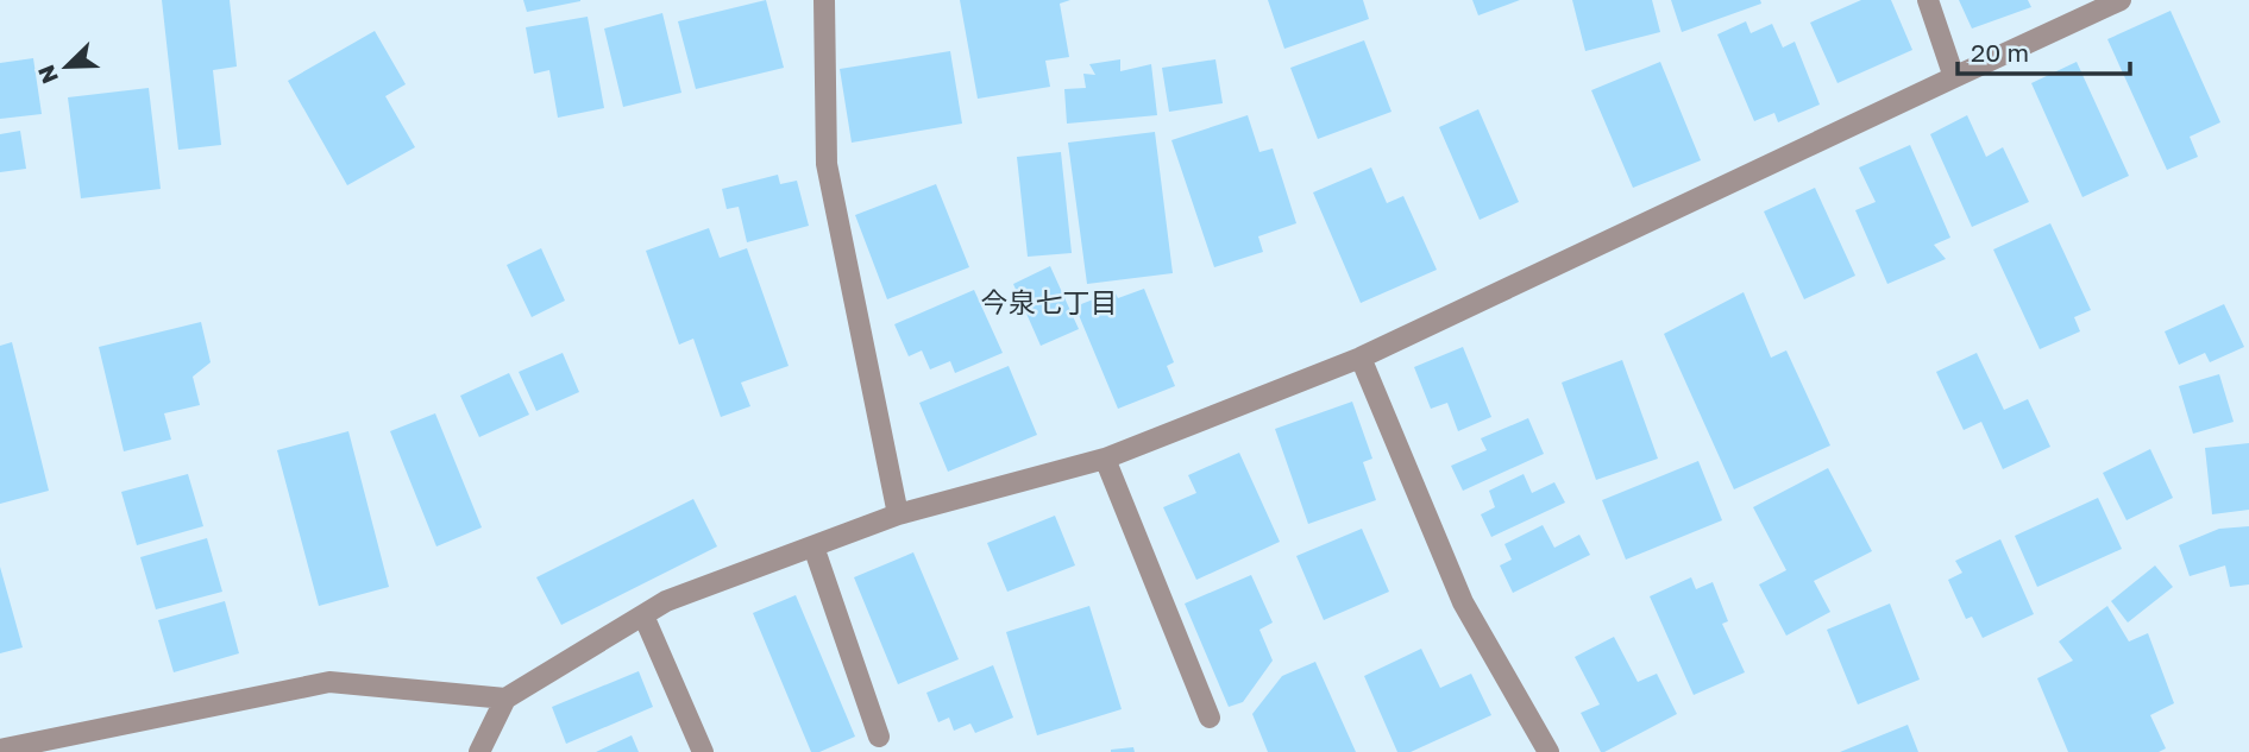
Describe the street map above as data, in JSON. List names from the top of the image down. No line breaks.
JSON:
{"districts":["今泉七丁目"],"scale_bar":"20 m","north":"bottom left"}
